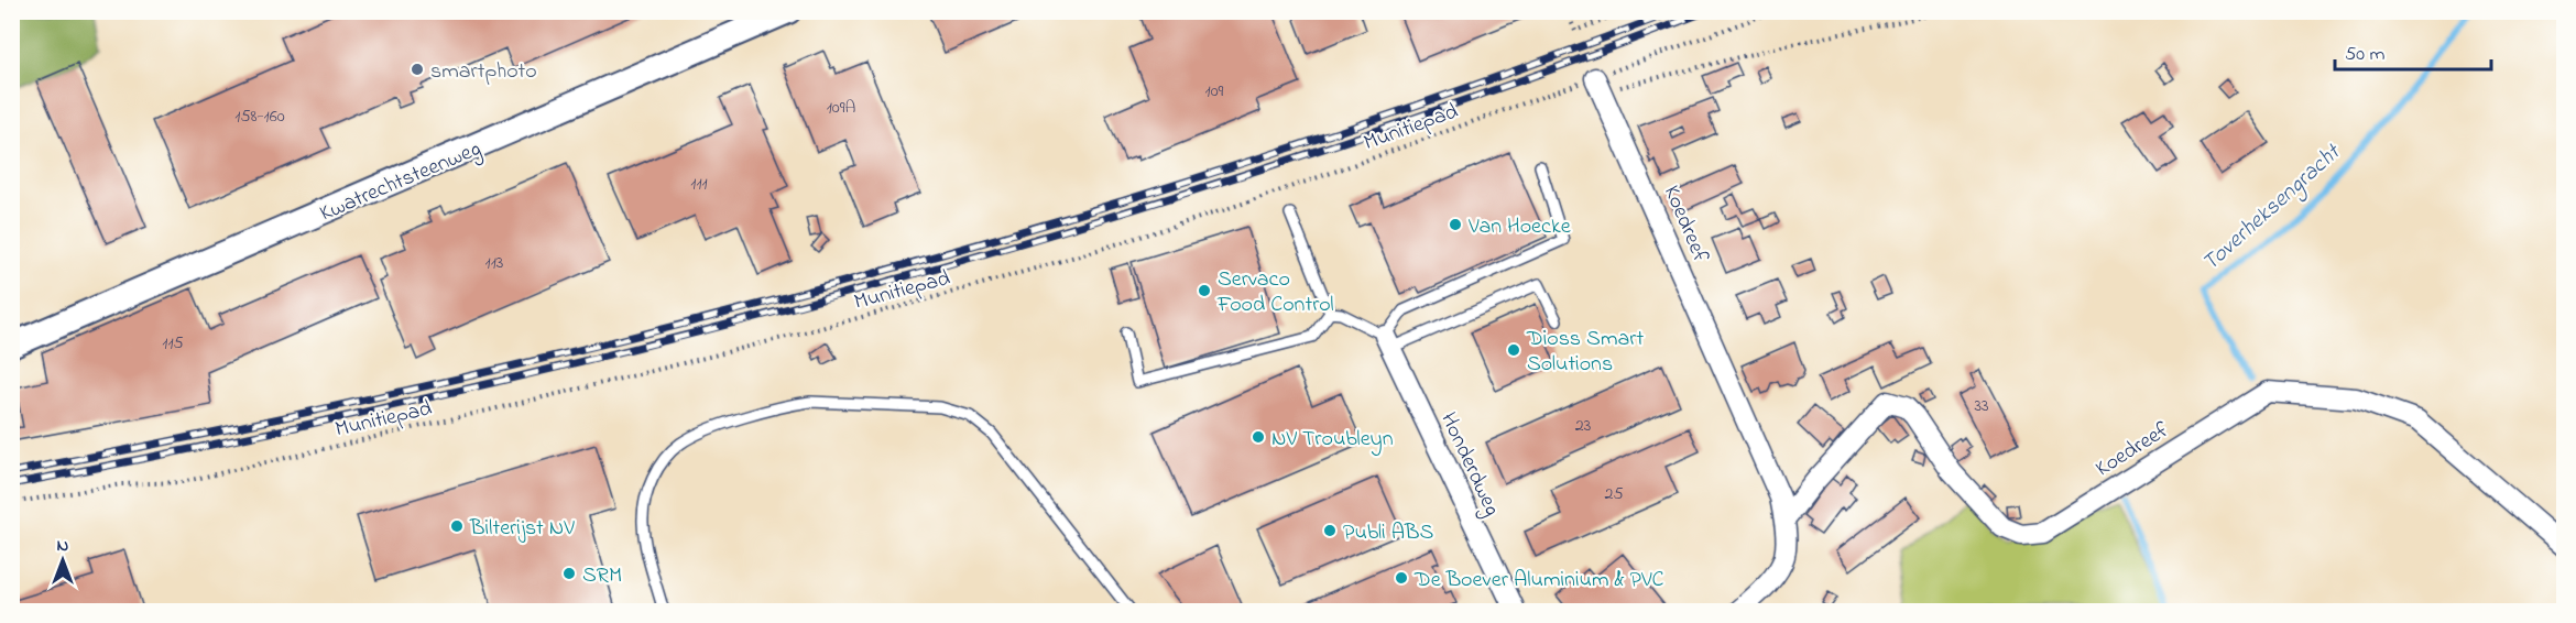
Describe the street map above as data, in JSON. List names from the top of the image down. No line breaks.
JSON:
{"streets":{"street":["Kwatrechtsteenweg","Koedreef","Honderdweg"],"path":["Munitiepad"]},"crossings":[["Munitiepad","Koedreef"]],"water":["Toverheksengracht"],"places":["smartphoto","Van Hoecke","Servaco Food Control","Dioss Smart Solutions","NV Troubleyn","Bilterijst NV","Publi ABS","SRM","De Boever Aluminium & PVC"],"house_numbers":["109","109A","158-160","111","113","115","33","23","25"],"scale_bar":"50 m","north":"top"}
